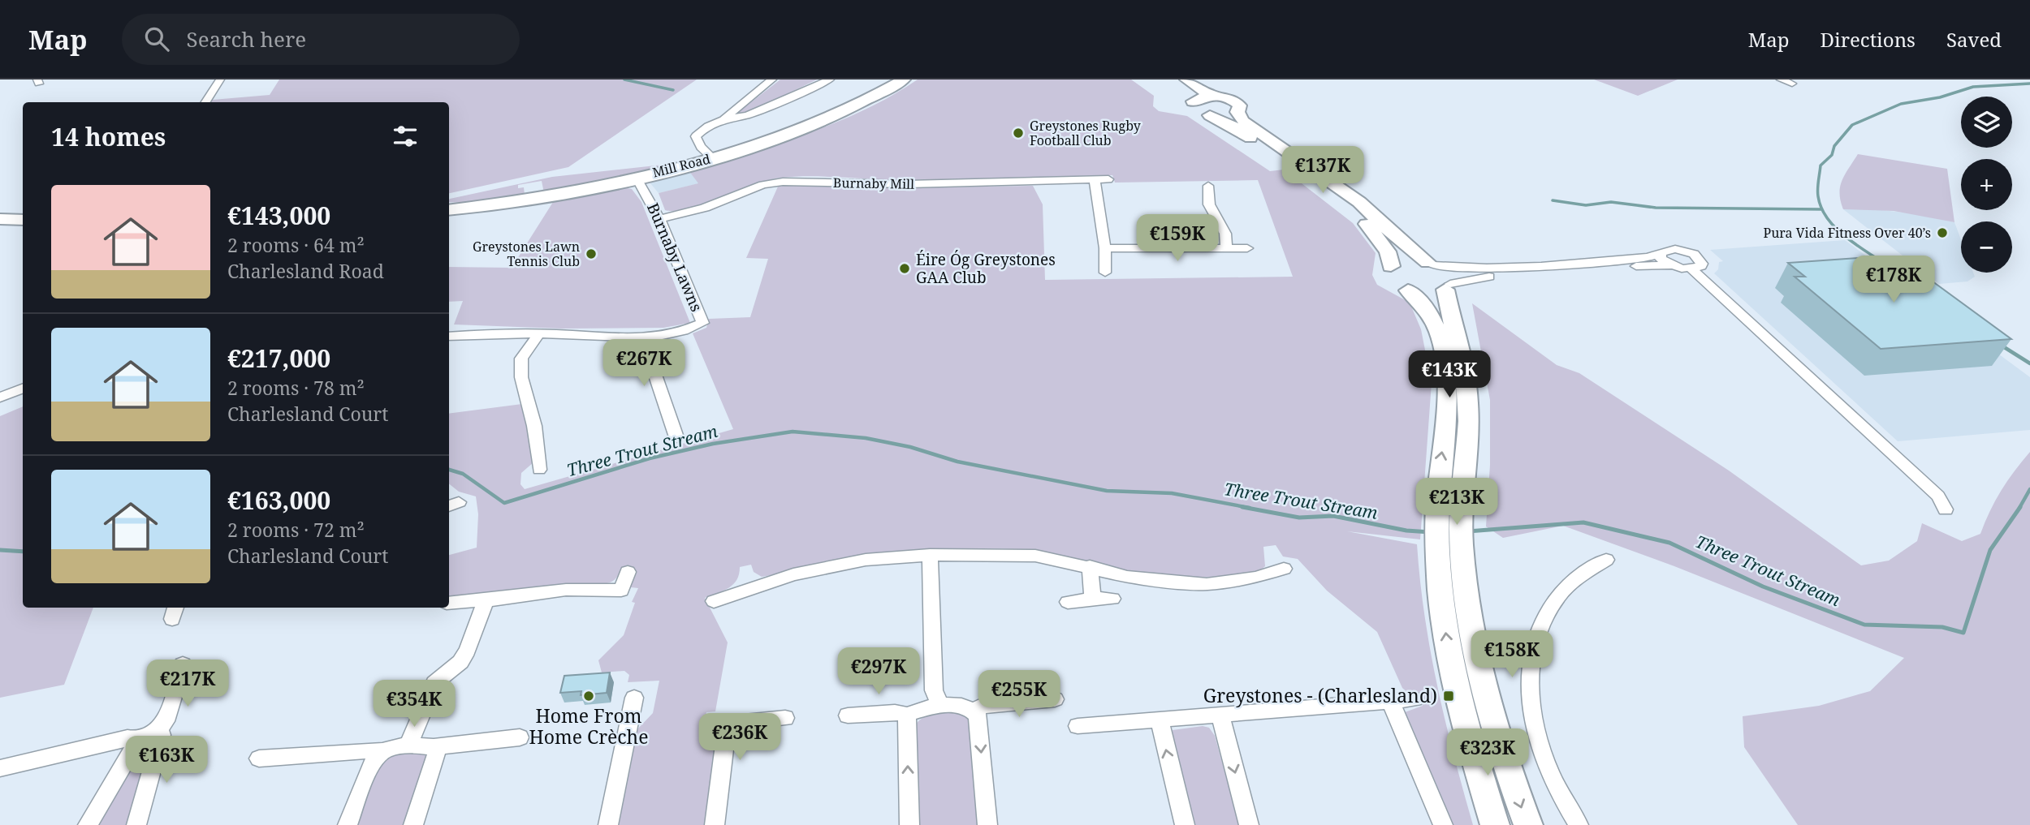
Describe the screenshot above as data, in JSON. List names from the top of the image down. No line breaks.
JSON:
{"streets":{"main road":["Mill Road"],"street":["Burnaby Mill","Burnaby Lawns"]},"crossings":[["Mill Road","Burnaby Lawns"],["Burnaby Mill","Burnaby Lawns"]],"water":["Three Trout Stream"],"places":{"other":["Greystones Rugby Football Club","Pura Vida Fitness Over 40’s","Greystones Lawn Tennis Club","Éire Óg Greystones GAA Club","Home From Home Crèche"],"transit":["Greystones - (Charlesland)"]},"page":{"header":"Map","search":"Search here","nav":["Map","Directions","Saved"],"map_buttons":["+","−"],"heading":"14 homes","price":["€137K","€159K","€178K","€267K","€143K","€213K","€158K","€297K","€217K","€255K","€354K","€236K","€323K","€163K"],"list":[{"name":"€143,000","note":"2 rooms · 64 m² · Charlesland Road"},{"name":"€217,000","note":"2 rooms · 78 m² · Charlesland Court"},{"name":"€163,000","note":"2 rooms · 72 m² · Charlesland Court"}]}}
